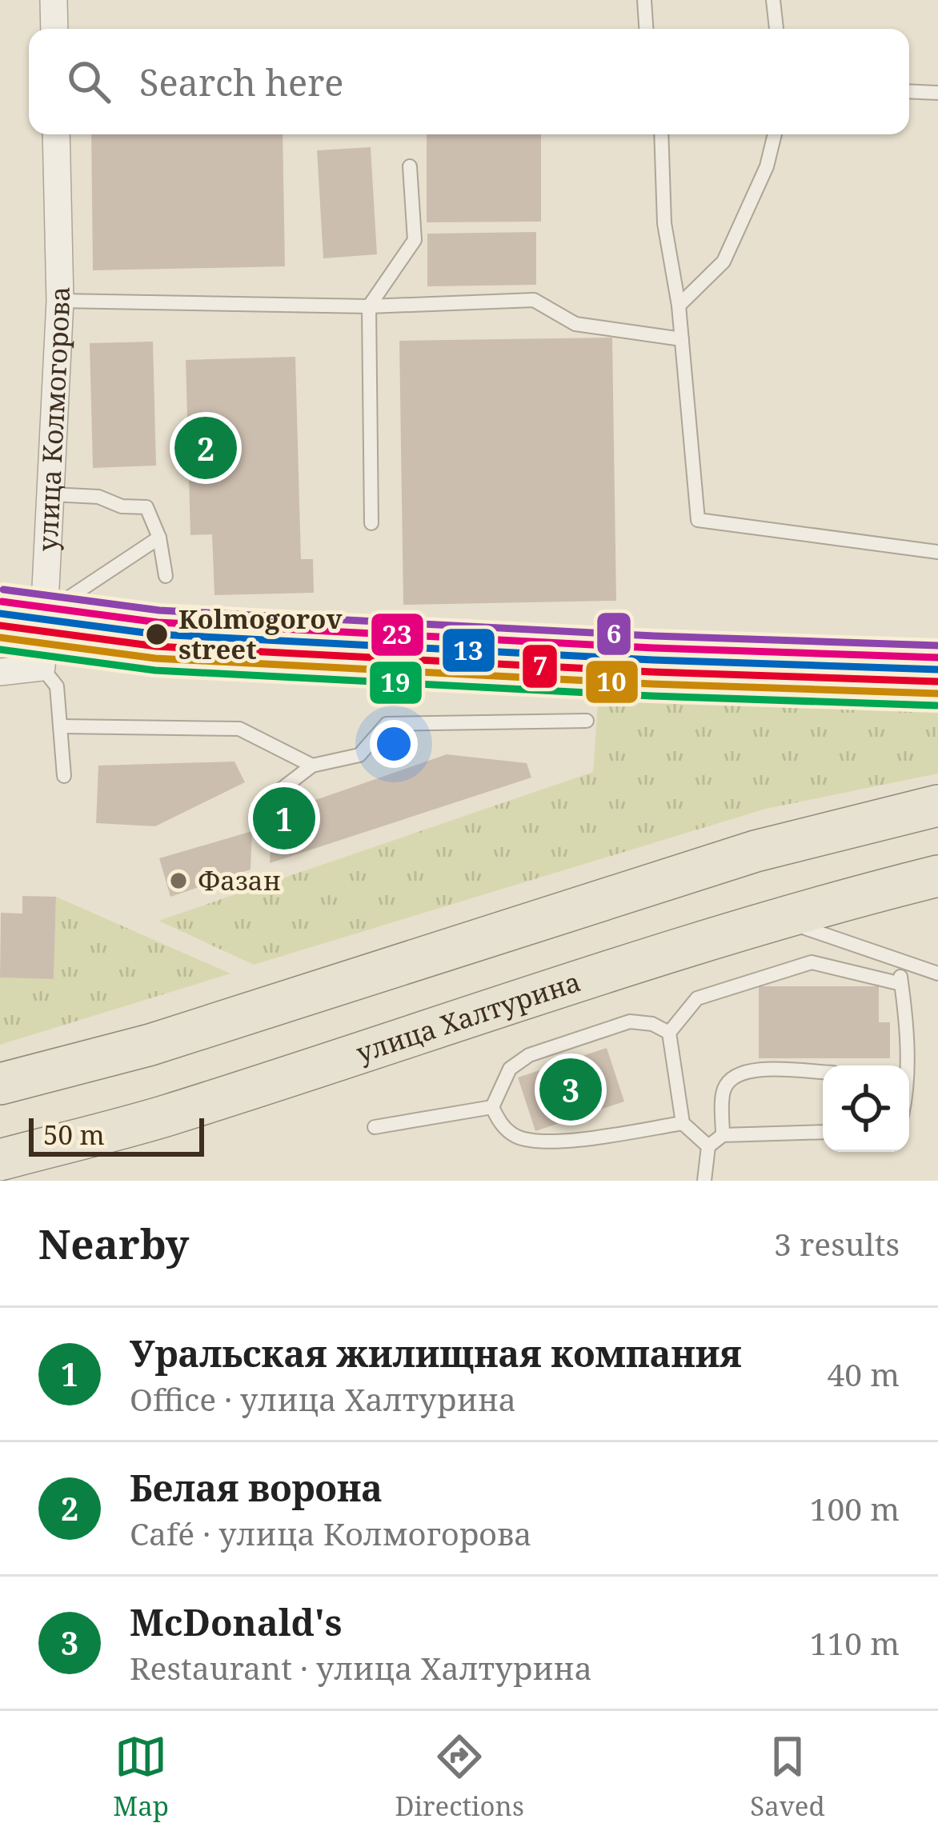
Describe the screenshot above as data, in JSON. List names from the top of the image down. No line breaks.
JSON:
{"streets":{"main road":["улица Халтурина"],"street":["улица Колмогорова"]},"places":["Kolmogorov street","Фазан"],"lines":["transit line 6","transit line 23","transit line 13","transit line 7","transit line 10","transit line 19"],"scale_bar":"50 m","page":{"search":"Search here","pins":["2","1","3"],"scale":"50 m","heading":["Nearby","3 results"],"list":[{"mark":"1","name":"Уральская жилищная компания","note":"Office · улица Халтурина","value":"40 m"},{"mark":"2","name":"Белая ворона","note":"Café · улица Колмогорова","value":"100 m"},{"mark":"3","name":"McDonald's","note":"Restaurant · улица Халтурина","value":"110 m"}],"nav":["Map","Directions","Saved"]}}
